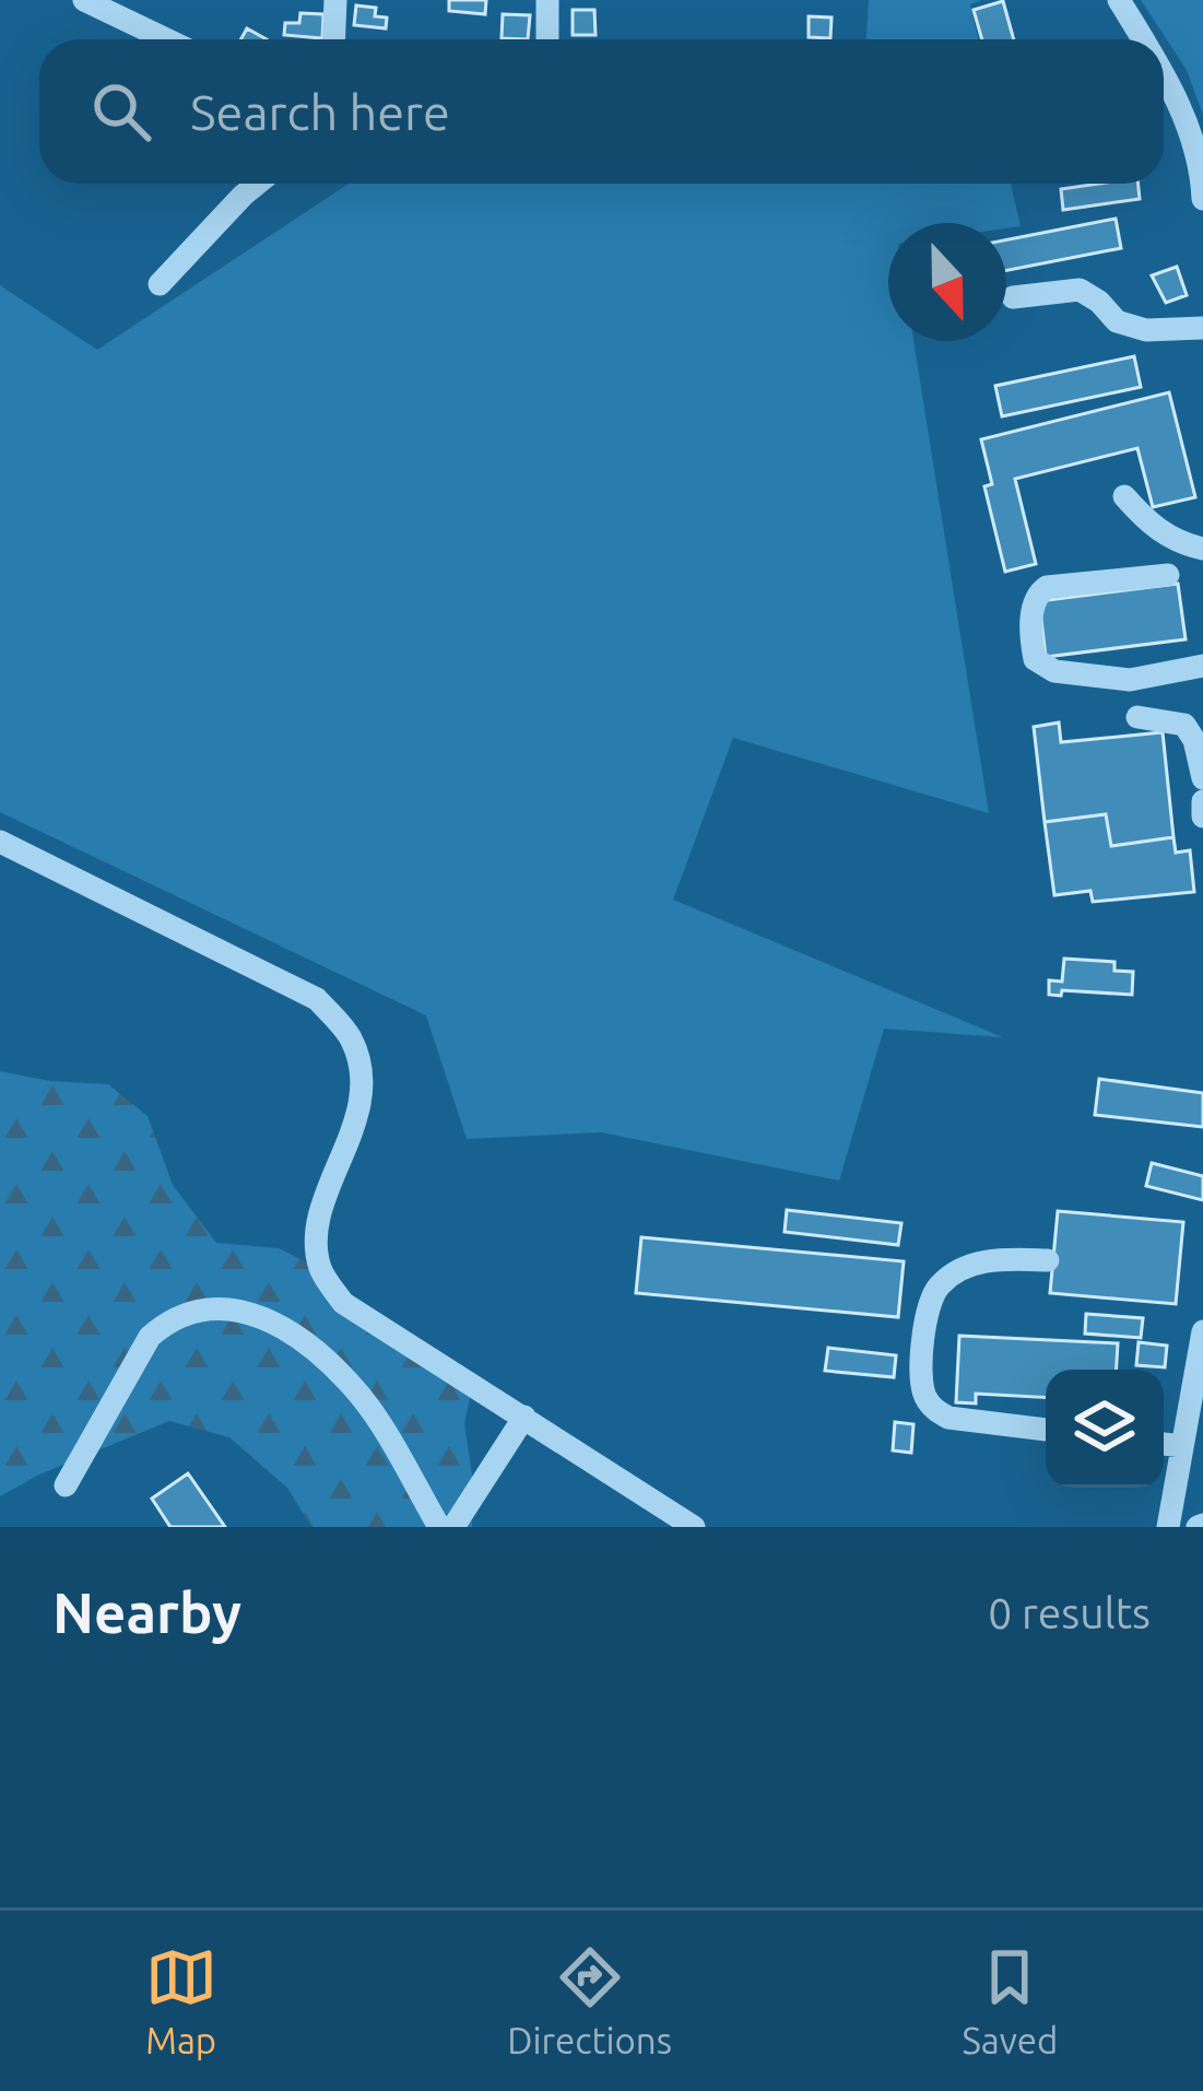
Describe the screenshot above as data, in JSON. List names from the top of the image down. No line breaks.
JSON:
{"north":"bottom","page":{"search":"Search here","heading":["Nearby","0 results"],"nav":["Map","Directions","Saved"]}}
